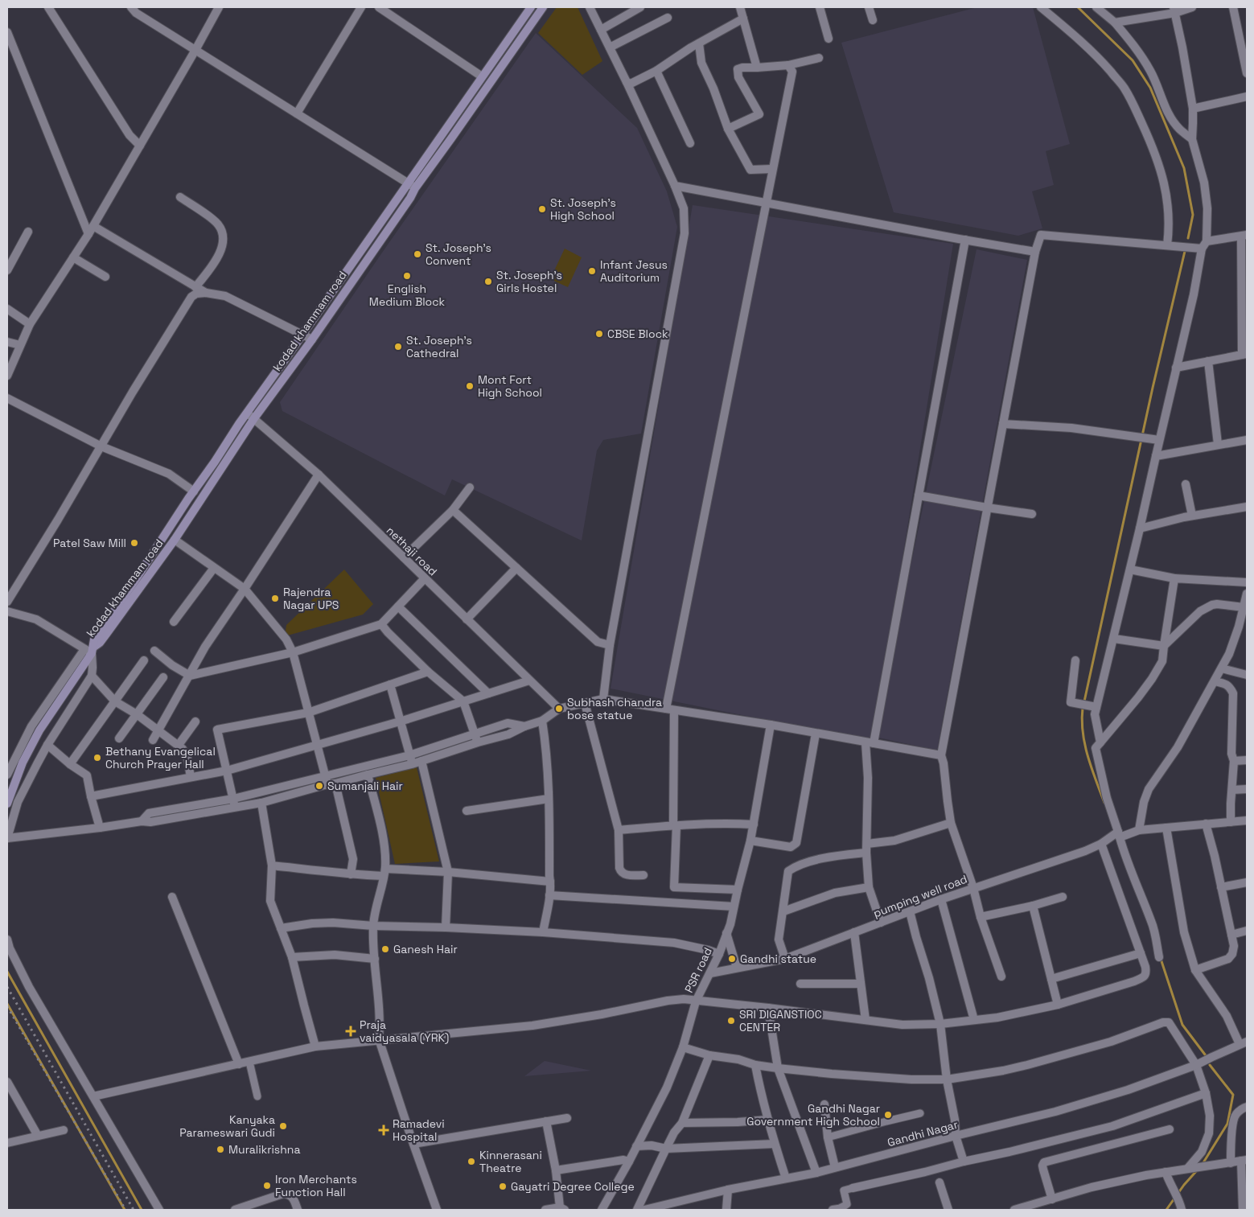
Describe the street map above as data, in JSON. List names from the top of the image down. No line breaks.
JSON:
{"streets":{"main road":["kodad khammam road"],"street":["nethaji road","pumping well road","PSR road","Gandhi Nagar"]},"crossings":[["kodad khammam road","nethaji road"],["pumping well road","PSR road"]],"places":{"other":["St. Joseph's High School","St. Joseph's Convent","Infant Jesus Auditorium","English Medium Block","St. Joseph's Girls Hostel","CBSE Block","St. Joseph's Cathedral","Mont Fort High School","Patel Saw Mill","Rajendra Nagar UPS","Subhash chandra bose statue","Bethany Evangelical Church Prayer Hall","Sumanjali Hair","Ganesh Hair","Gandhi statue","SRI DIGANSTIOC CENTER","Gandhi Nagar Government High School","Kanyaka Parameswari Gudi","Muralikrishna","Kinnerasani Theatre","Iron Merchants Function Hall","Gayatri Degree College"],"health":["Praja vaidyasala (YRK)","Ramadevi Hospital"]}}
